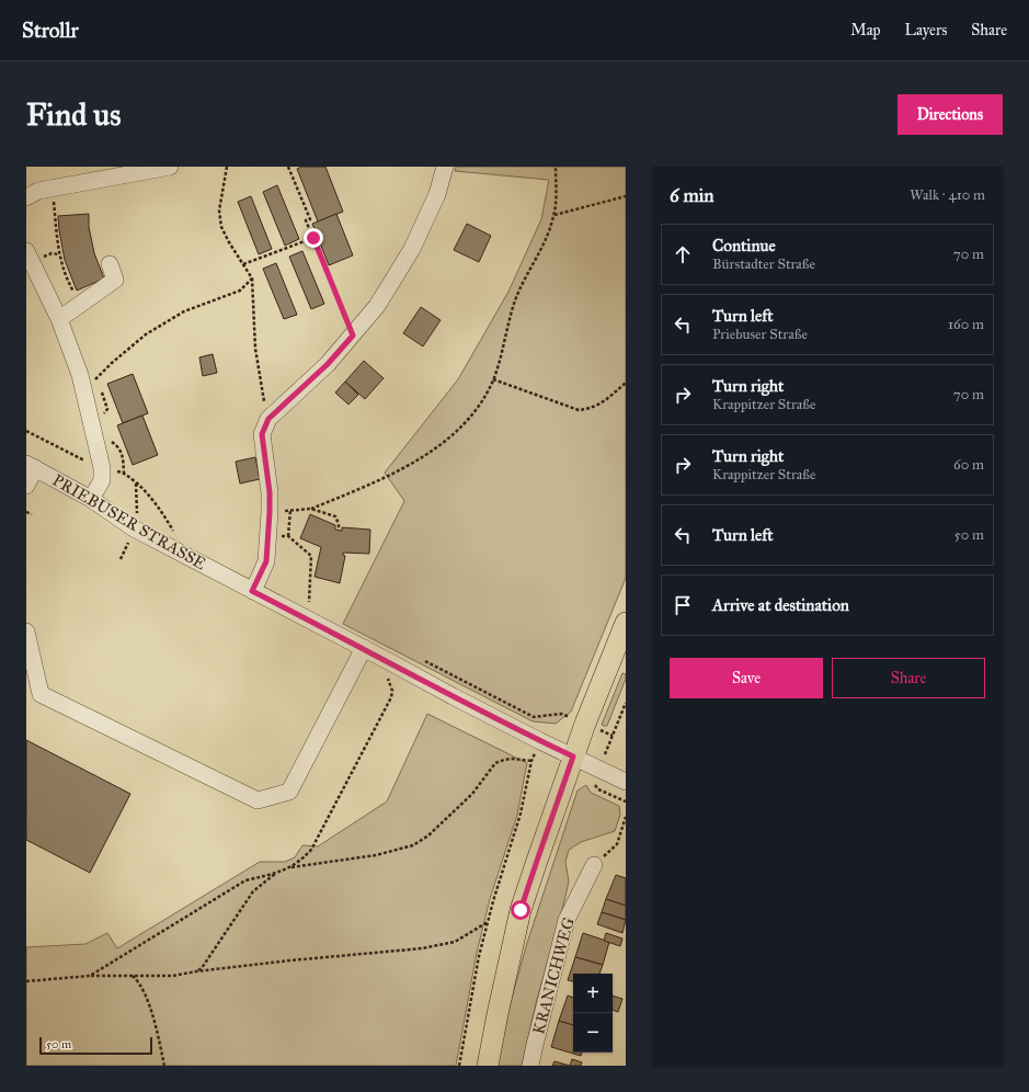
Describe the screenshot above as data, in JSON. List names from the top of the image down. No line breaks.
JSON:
{"streets":{"street":["PRIEBUSER STRASSE","KRANICHWEG"]},"scale_bar":"50 m","page":{"header":"Strollr","nav":["Map","Layers","Share"],"buttons":["Directions",["Save","Share"]],"title":"Find us","heading":["6 min","Walk · 410 m"],"list":[["Continue","Bürstadter Straße","70 m"],["Turn left","Priebuser Straße","160 m"],["Turn right","Krappitzer Straße","70 m"],["Turn right","Krappitzer Straße","60 m"],["Turn left","50 m"],"Arrive at destination"],"map_buttons":["+","−"],"scale":"50 m"}}
